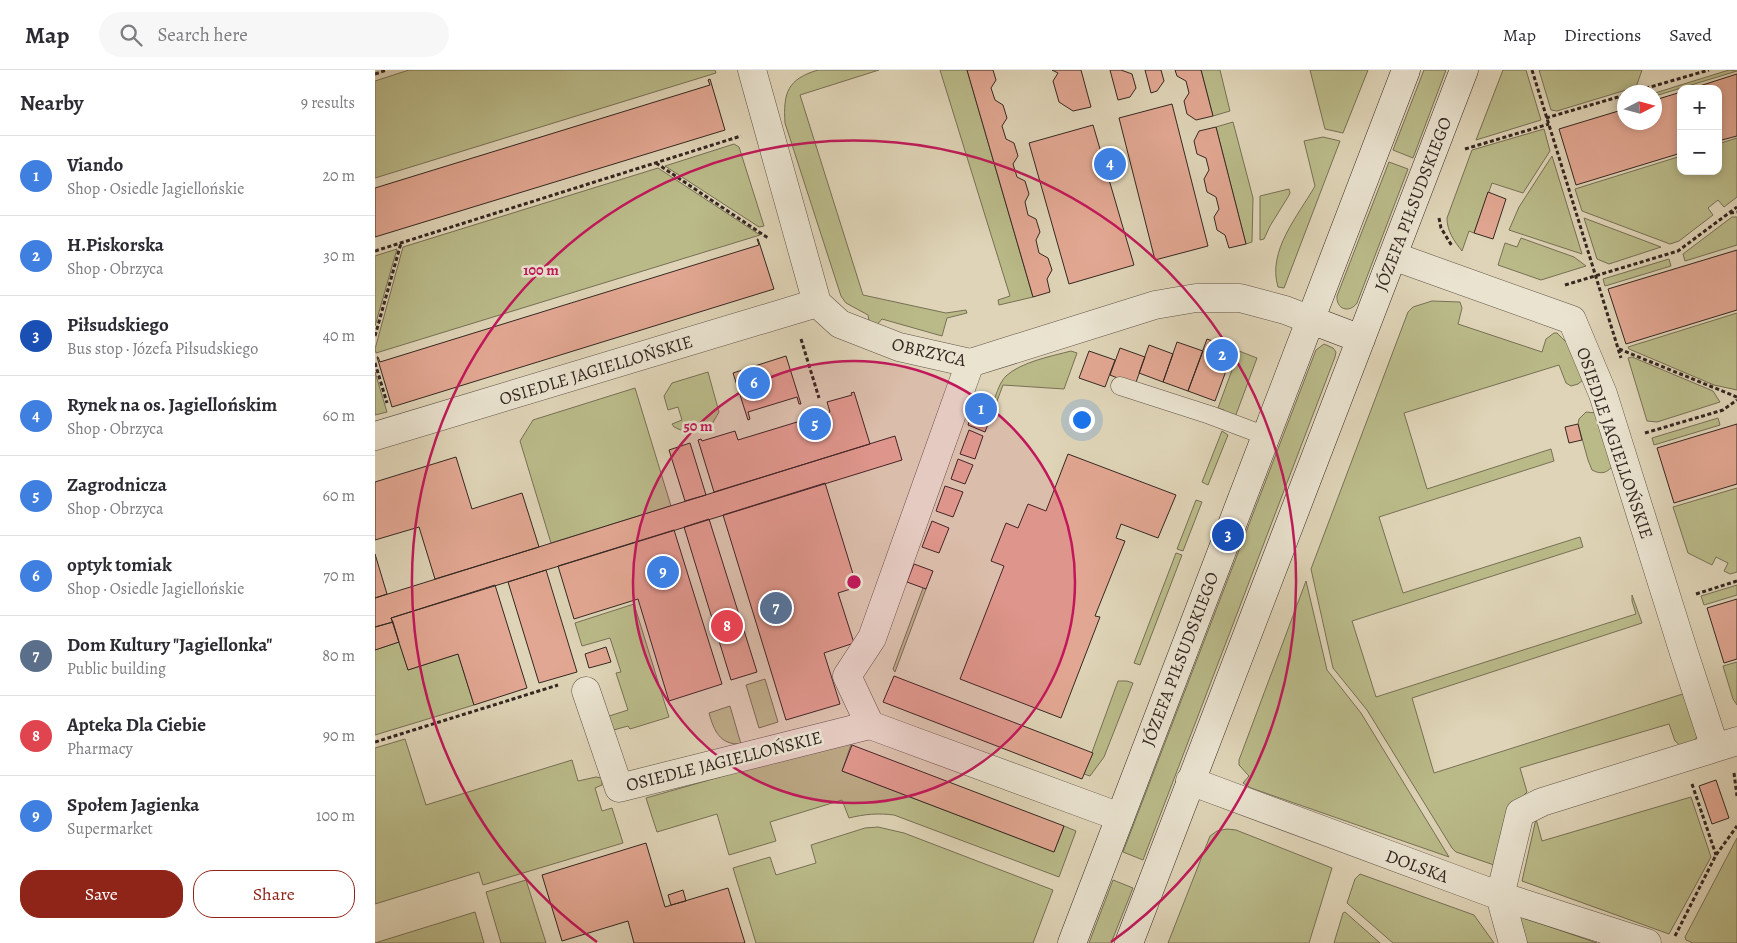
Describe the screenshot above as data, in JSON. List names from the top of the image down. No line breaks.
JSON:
{"streets":{"street":["JÓZEFA PIŁSUDSKIEGO","OBRZYCA","OSIEDLE JAGIELLOŃSKIE","DOLSKA"]},"crossings":[["JÓZEFA PIŁSUDSKIEGO","OBRZYCA"],["JÓZEFA PIŁSUDSKIEGO","OSIEDLE JAGIELLOŃSKIE"],["JÓZEFA PIŁSUDSKIEGO","DOLSKA"],["OBRZYCA","OSIEDLE JAGIELLOŃSKIE"],["OSIEDLE JAGIELLOŃSKIE","DOLSKA"]],"north":"right","page":{"header":"Map","search":"Search here","nav":["Map","Directions","Saved"],"heading":["Nearby","9 results"],"map_buttons":["+","−"],"list":[{"mark":"1","name":"Viando","note":"Shop · Osiedle Jagiellońskie","value":"20 m"},{"mark":"2","name":"H.Piskorska","note":"Shop · Obrzyca","value":"30 m"},{"mark":"3","name":"Piłsudskiego","note":"Bus stop · Józefa Piłsudskiego","value":"40 m"},{"mark":"4","name":"Rynek na os. Jagiellońskim","note":"Shop · Obrzyca","value":"60 m"},{"mark":"5","name":"Zagrodnicza","note":"Shop · Obrzyca","value":"60 m"},{"mark":"6","name":"optyk tomiak","note":"Shop · Osiedle Jagiellońskie","value":"70 m"},{"mark":"7","name":"Dom Kultury \"Jagiellonka\"","note":"Public building","value":"80 m"},{"mark":"8","name":"Apteka Dla Ciebie","note":"Pharmacy","value":"90 m"},{"mark":"9","name":"Społem Jagienka","note":"Supermarket","value":"100 m"}],"pins":["4","2","6","1","5","3","9","7","8"],"buttons":["Save","Share"]},"rings":["100 m","50 m"]}
